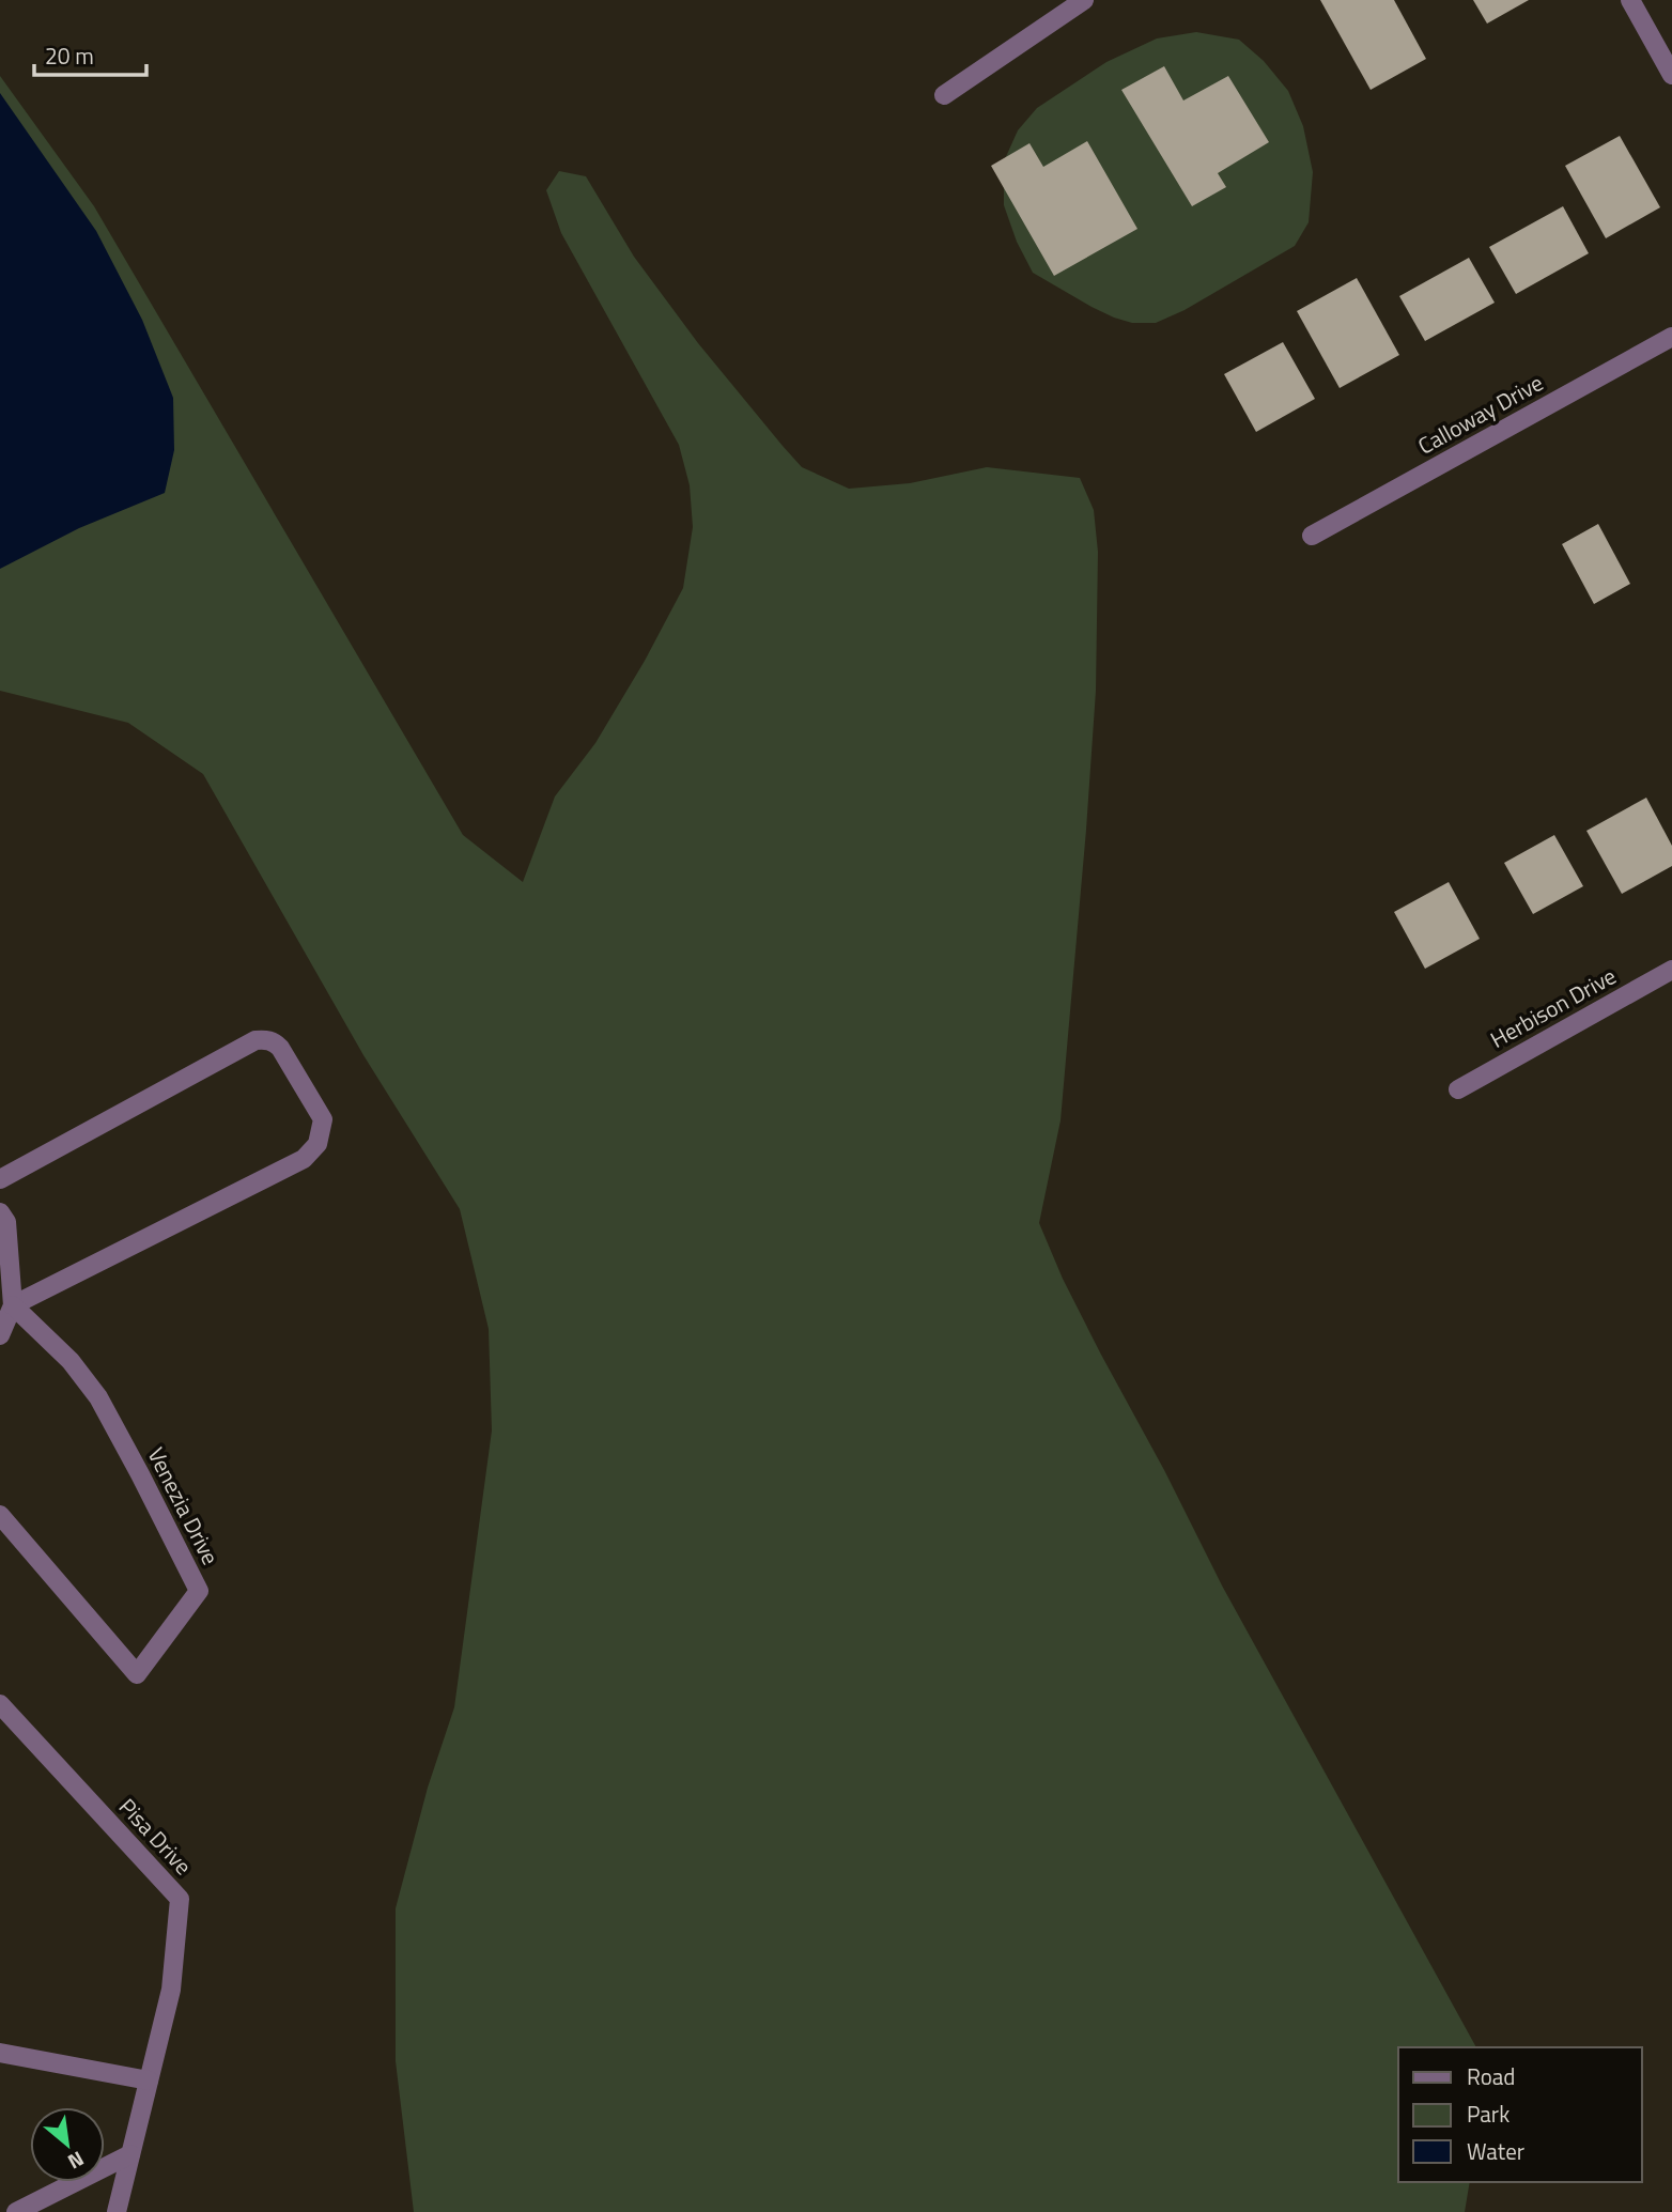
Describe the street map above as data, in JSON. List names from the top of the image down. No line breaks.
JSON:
{"streets":{"street":["Calloway Drive","Herbison Drive","Venezia Drive","Pisa Drive"]},"legend":["Road","Park","Water"],"scale_bar":"20 m","north":"bottom right"}
